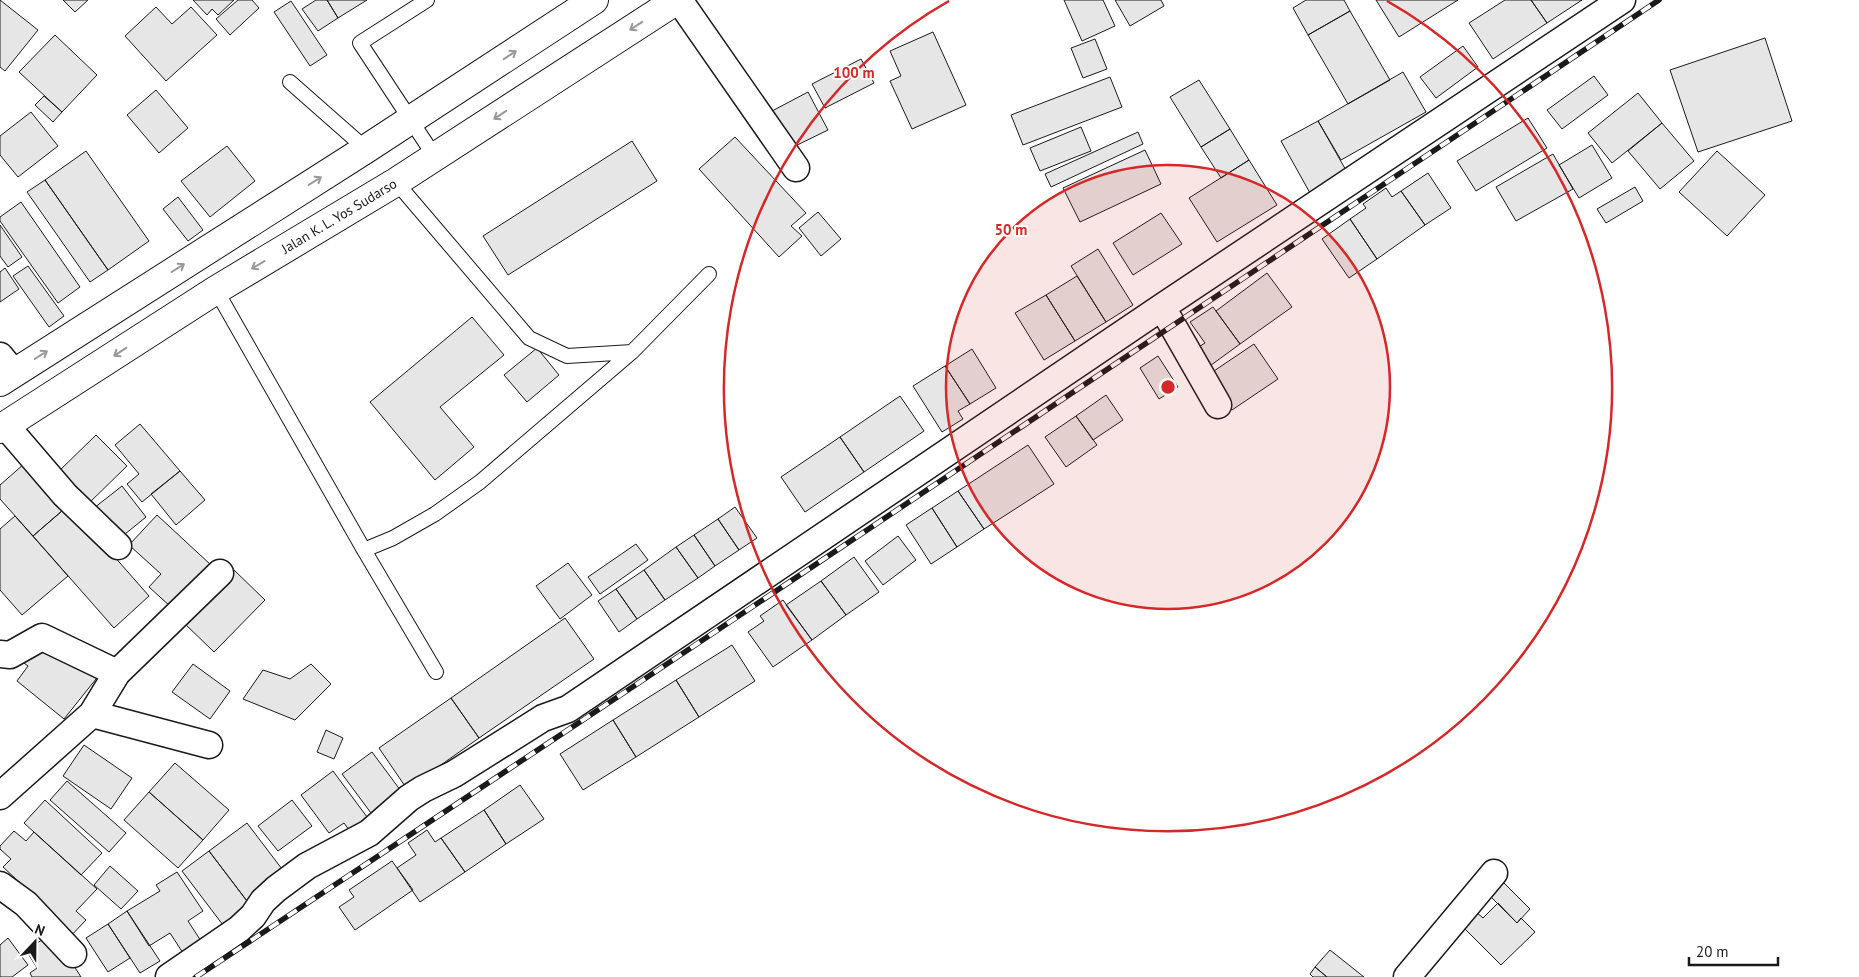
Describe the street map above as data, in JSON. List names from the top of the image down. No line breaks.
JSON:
{"streets":{"highway":["Jalan K. L. Yos Sudarso"]},"scale_bar":"20 m","north":"top","rings":["100 m","50 m"]}
